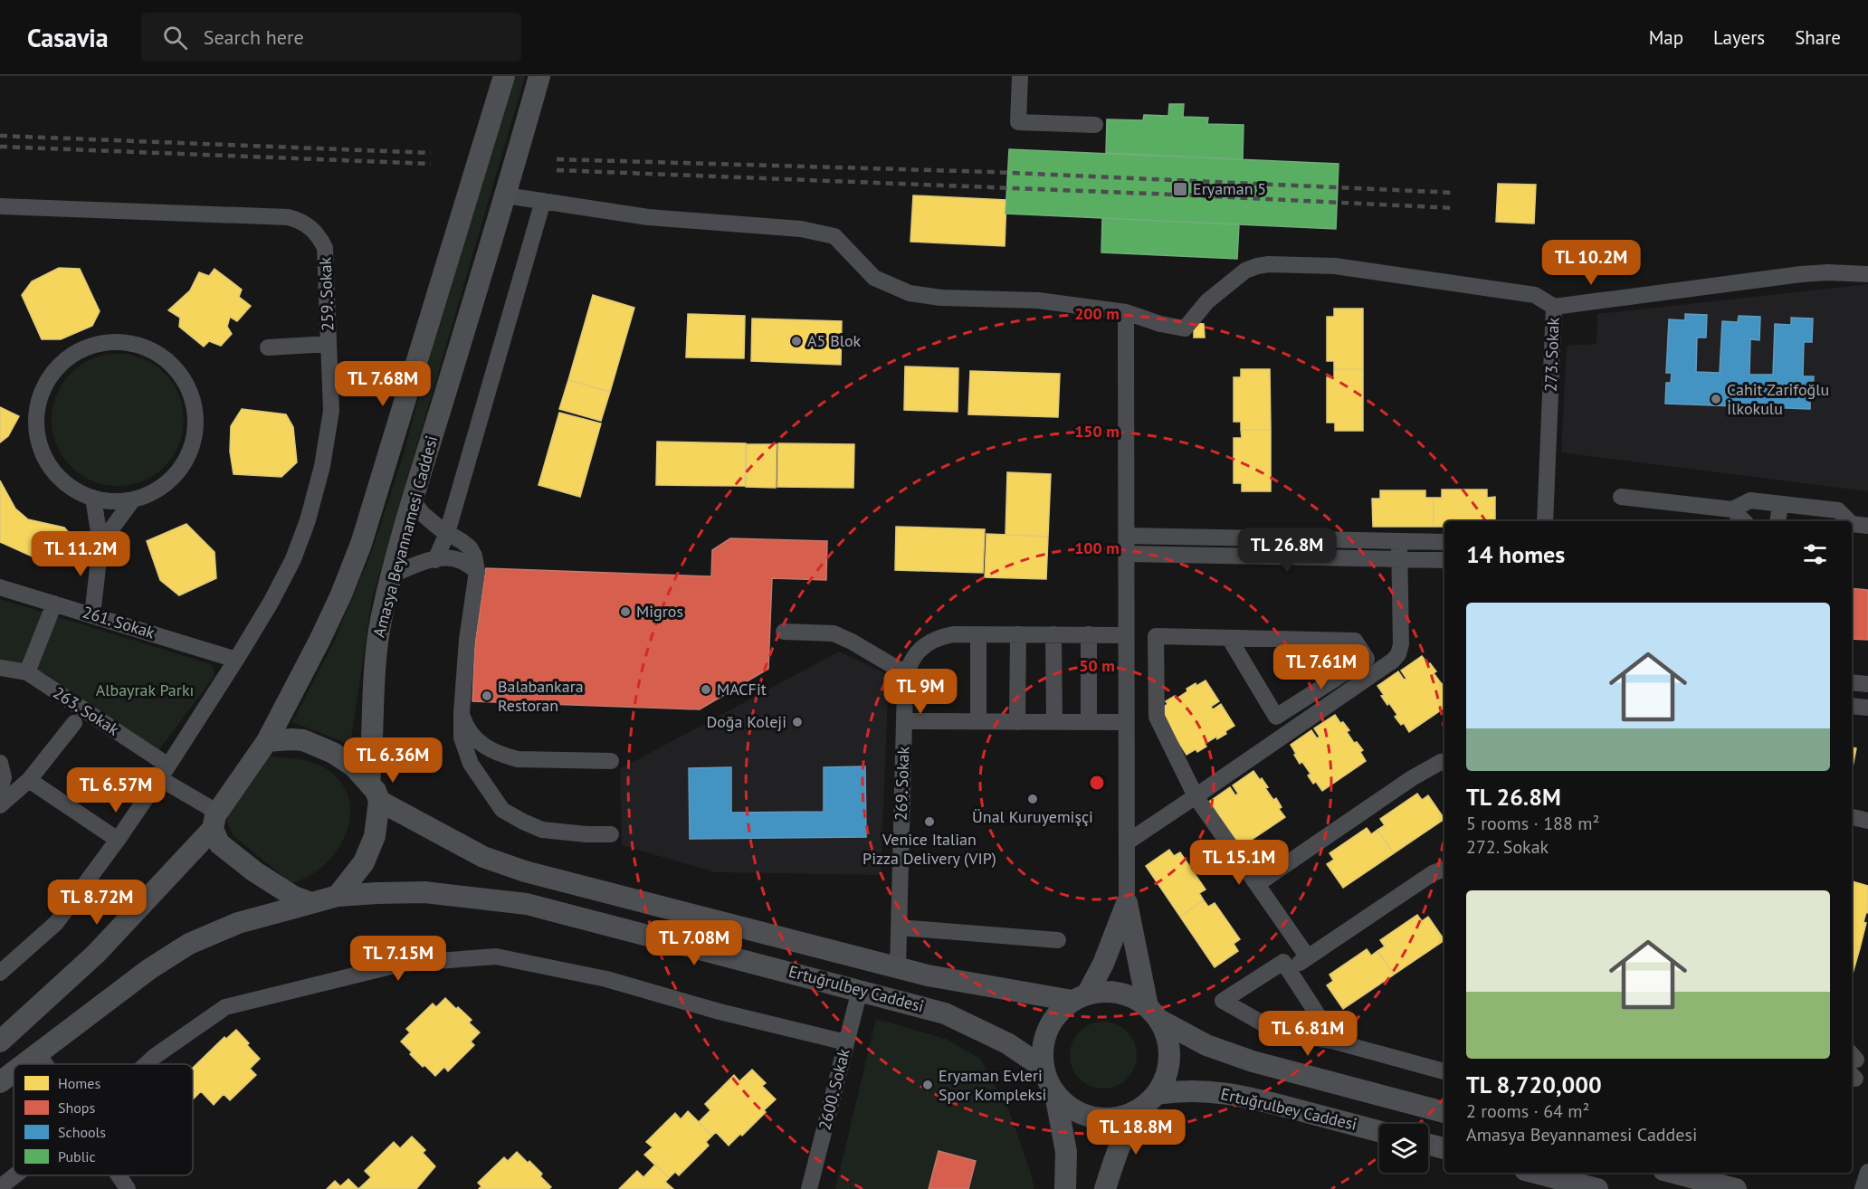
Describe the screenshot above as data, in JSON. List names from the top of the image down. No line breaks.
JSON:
{"streets":{"main road":["Amasya Beyannamesi Caddesi","Ertuğrulbey Caddesi"],"street":["259. Sokak","273. Sokak","261. Sokak","263. Sokak","269. Sokak","2600. Sokak"]},"crossings":[["259. Sokak","261. Sokak"],["259. Sokak","263. Sokak"],["Amasya Beyannamesi Caddesi","263. Sokak"],["Amasya Beyannamesi Caddesi","Ertuğrulbey Caddesi"],["263. Sokak","Ertuğrulbey Caddesi"],["269. Sokak","Ertuğrulbey Caddesi"],["Ertuğrulbey Caddesi","2600. Sokak"]],"parks":["Albayrak Parkı"],"places":{"transit":["Eryaman 5"],"other":["A5 Blok","Cahit Zarifoğlu İlkokulu","Migros","MACFit","Balabankara Restoran","Doğa Koleji","Ünal Kuruyemişçi","Venice Italian Pizza Delivery (VIP)","Eryaman Evleri Spor Kompleksi"]},"legend":["Homes","Shops","Schools","Public"],"page":{"header":"Casavia","search":"Search here","nav":["Map","Layers","Share"],"price":["TL 10.2M","TL 7.68M","TL 26.8M","TL 11.2M","TL 7.61M","TL 9M","TL 6.36M","TL 6.57M","TL 15.1M","TL 8.72M","TL 7.08M","TL 7.15M","TL 6.81M","TL 18.8M"],"heading":"14 homes","list":[{"name":"TL 26.8M","note":"5 rooms · 188 m² · 272. Sokak"},{"name":"TL 8,720,000","note":"2 rooms · 64 m² · Amasya Beyannamesi Caddesi"}]},"rings":["200 m","150 m","100 m","50 m"]}
